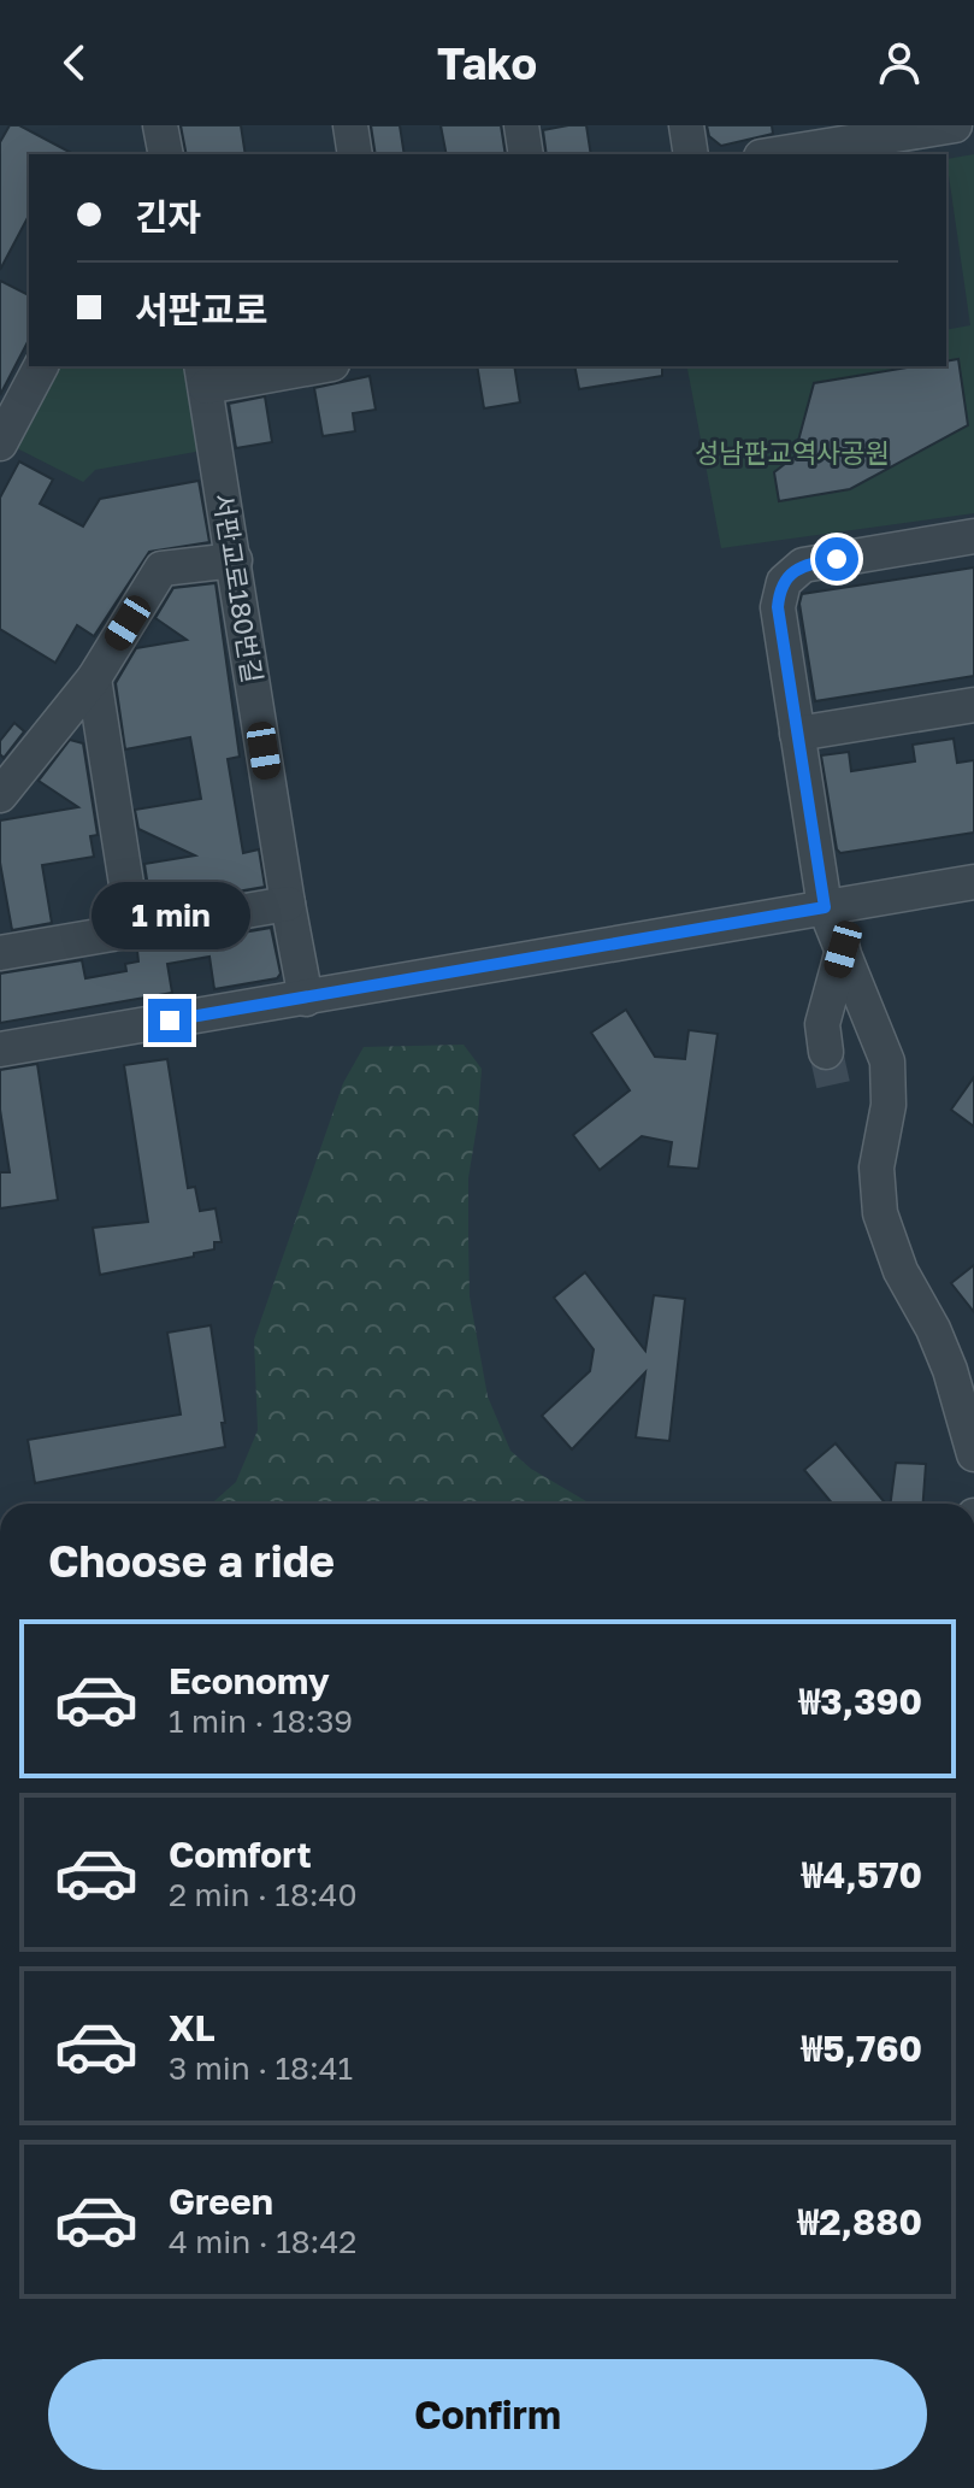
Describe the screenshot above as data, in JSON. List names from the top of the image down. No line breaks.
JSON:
{"streets":{"street":["서판교로180번길"]},"parks":["성남판교역사공원"],"page":{"header":"Tako","banner":["긴자","서판교로"],"bubble":"1 min","heading":"Choose a ride","list":[{"name":"Economy","note":"1 min · 18:39","value":"₩3,390"},{"name":"Comfort","note":"2 min · 18:40","value":"₩4,570"},{"name":"XL","note":"3 min · 18:41","value":"₩5,760"},{"name":"Green","note":"4 min · 18:42","value":"₩2,880"}],"buttons":"Confirm"}}
